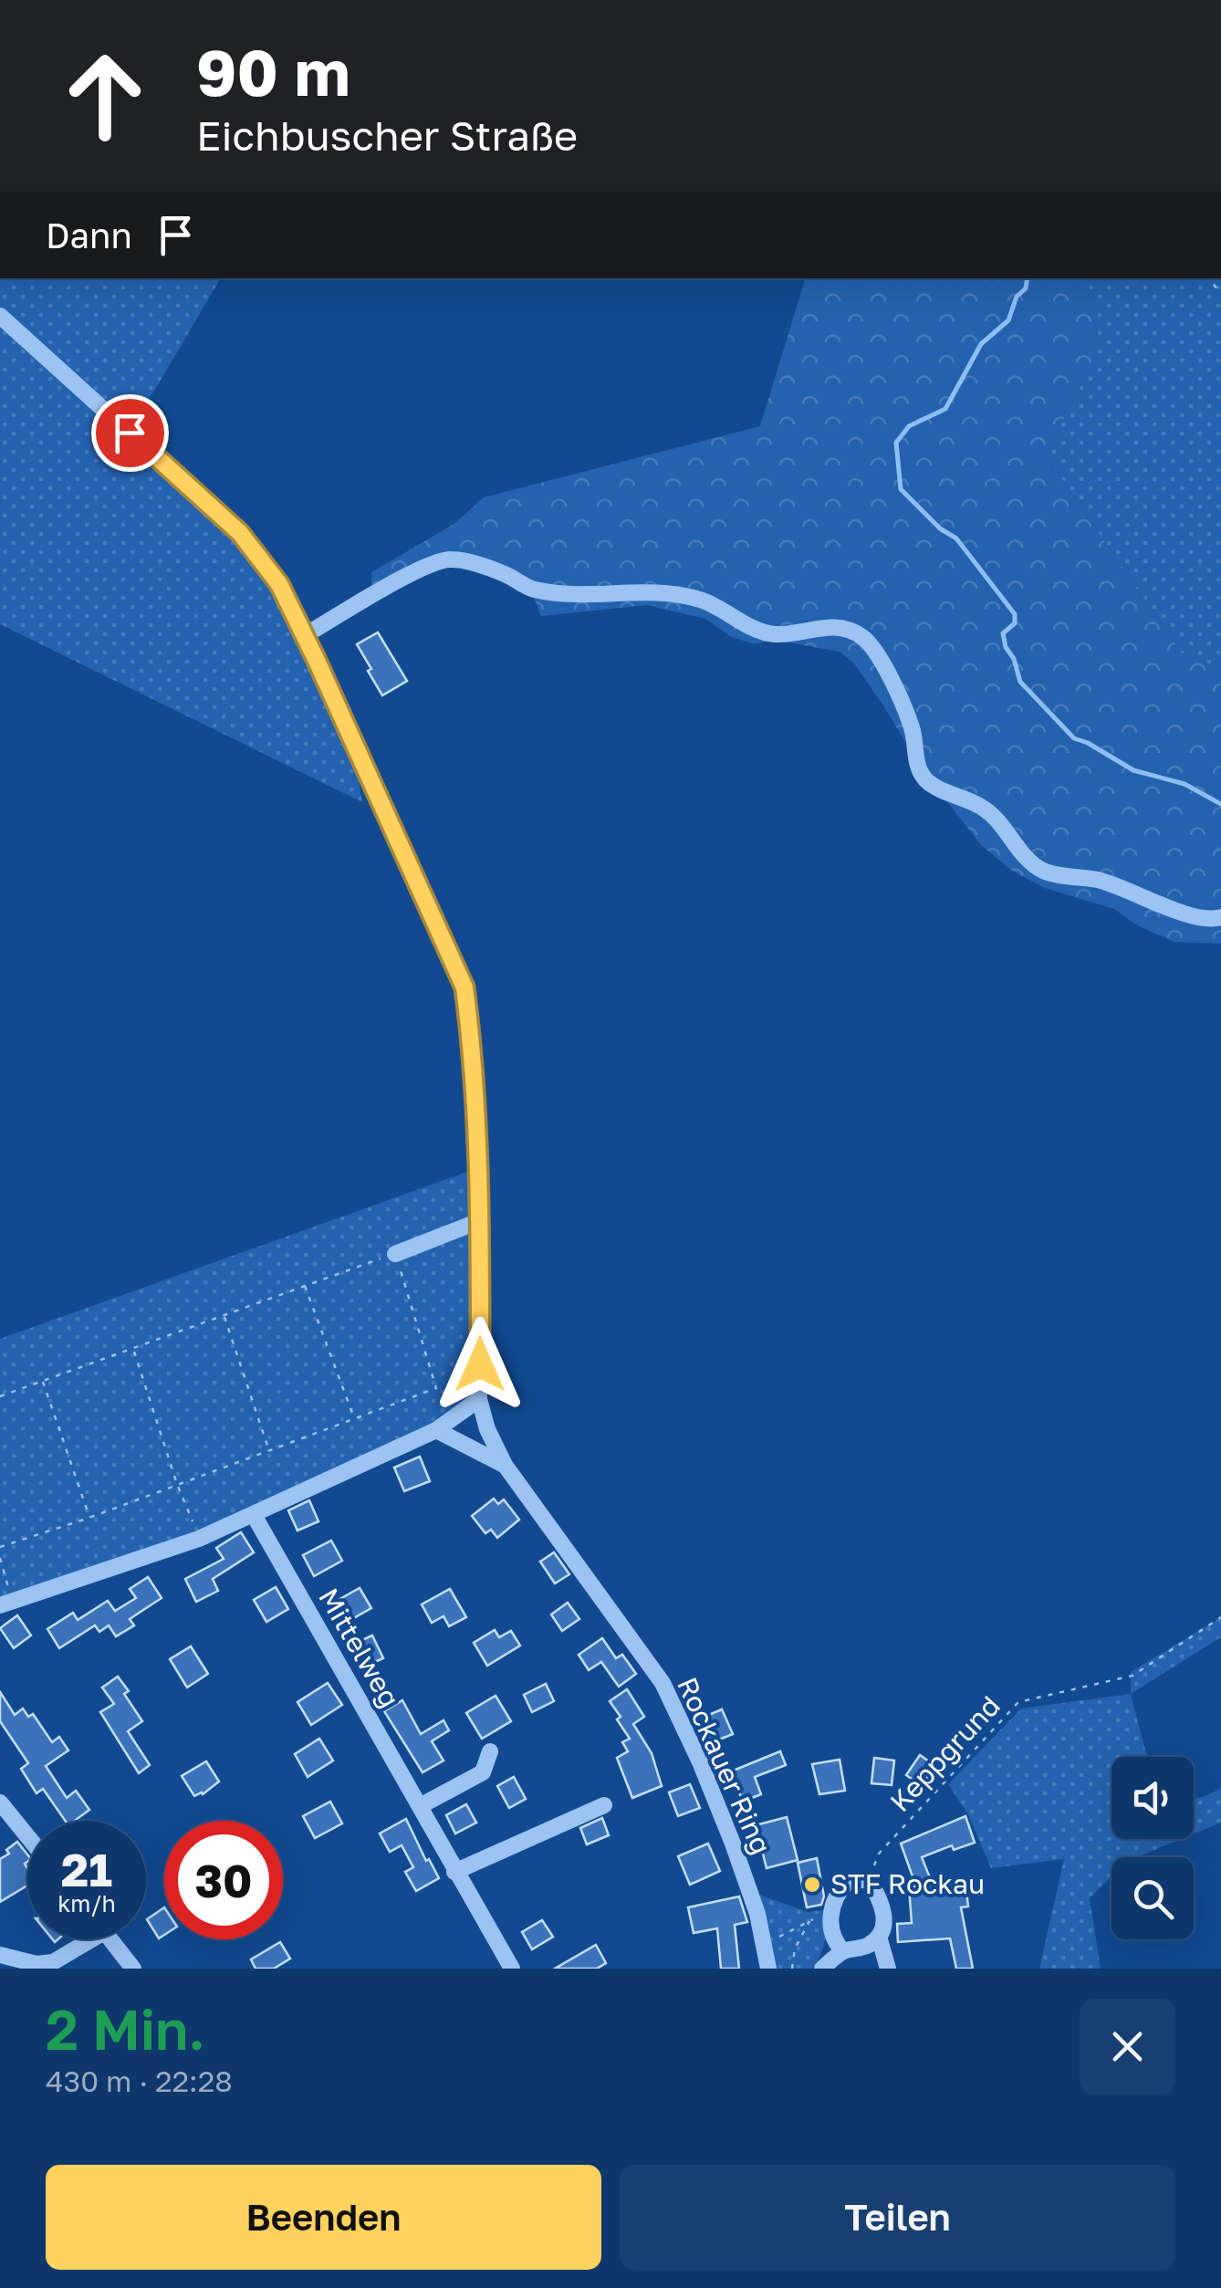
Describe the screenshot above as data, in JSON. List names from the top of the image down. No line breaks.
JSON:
{"streets":{"street":["Mittelweg","Rockauer Ring"],"path":["Keppgrund"]},"places":["STF Rockau"],"page":{"turn":["90 m","Eichbuscher Straße"],"then":"Dann","speed":"21 km/h","limit":"30","heading":["2 Min.","430 m · 22:28"],"buttons":["Beenden","Teilen"]}}
